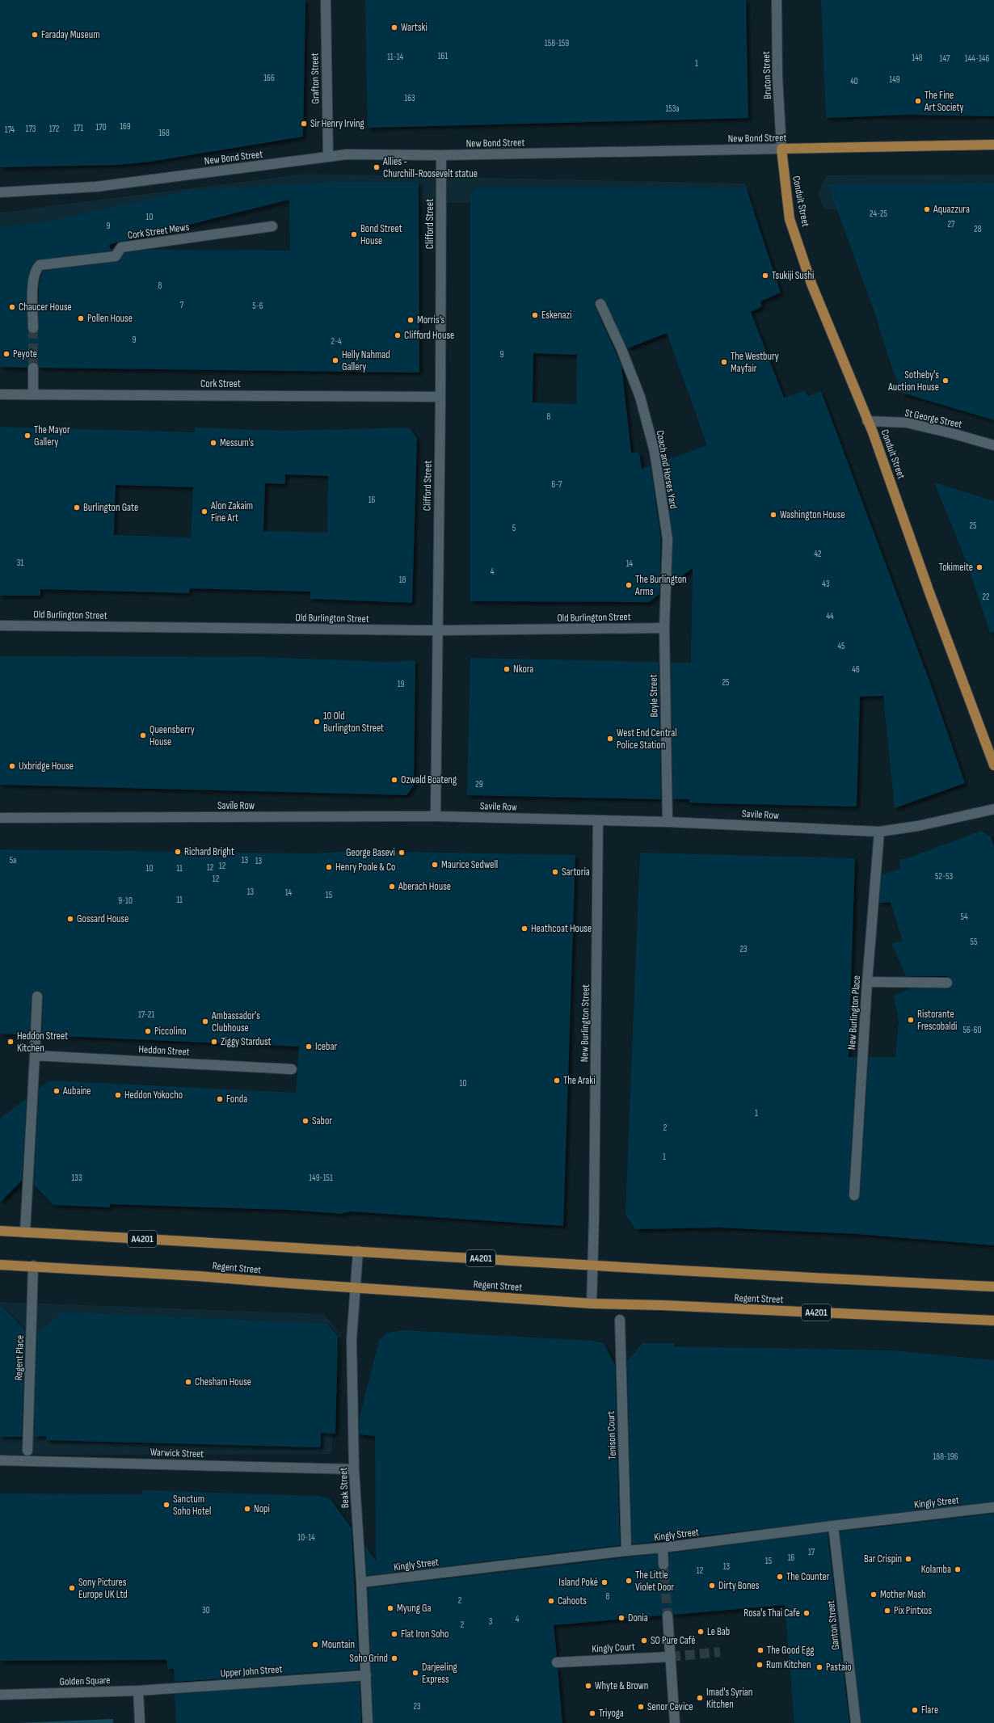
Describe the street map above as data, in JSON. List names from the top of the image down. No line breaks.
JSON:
{"streets":{"main road":["New Bond Street","Conduit Street","A4201","Regent Street"],"street":["Bruton Street","Grafton Street","Clifford Street","Cork Street Mews","Cork Street","St George Street","Coach and Horses Yard","Old Burlington Street","Boyle Street","Savile Row","New Burlington Place","New Burlington Street","Heddon Street","Regent Place","Tenison Court","Warwick Street","Beak Street","Kingly Street","Ganton Street","Kingly Court","Upper John Street","Golden Square"]},"crossings":[["Bruton Street","New Bond Street"],["Bruton Street","Conduit Street"],["Grafton Street","New Bond Street"],["New Bond Street","Conduit Street"],["New Bond Street","Clifford Street"],["Conduit Street","St George Street"],["Clifford Street","Cork Street"],["Clifford Street","Old Burlington Street"],["Clifford Street","Savile Row"],["Coach and Horses Yard","Old Burlington Street"],["Coach and Horses Yard","Boyle Street"],["Old Burlington Street","Boyle Street"],["Boyle Street","Savile Row"],["Savile Row","New Burlington Place"],["Savile Row","New Burlington Street"],["New Burlington Street","A4201"],["New Burlington Street","Regent Street"],["A4201","Beak Street"],["Regent Street","Regent Place"],["Regent Street","Beak Street"],["Tenison Court","Kingly Street"],["Warwick Street","Beak Street"],["Beak Street","Kingly Street"],["Beak Street","Upper John Street"],["Kingly Street","Ganton Street"],["Upper John Street","Golden Square"]],"places":["Wartski","Faraday Museum","The Fine Art Society","Sir Henry Irving","Allies - Churchill-Roosevelt statue","Aquazzura","Bond Street House","Tsukiji Sushi","Chaucer House","Eskenazi","Pollen House","Morris’s","Clifford House","Peyote","Helly Nahmad Gallery","The Westbury Mayfair","Sotheby's Auction House","The Mayor Gallery","Messum's","Burlington Gate","Alon Zakaim Fine Art","Washington House","Tokimeite","The Burlington Arms","Nkora","10 Old Burlington Street","Queensberry House","West End Central Police Station","Uxbridge House","Ozwald Boateng","Richard Bright","George Basevi","Maurice Sedwell","Henry Poole & Co","Sartoria","Aberach House","Gossard House","Heathcoat House","Ristorante Frescobaldi","Ambassador's Clubhouse","Piccolino","Heddon Street Kitchen","Ziggy Stardust","Icebar","The Araki","Aubaine","Heddon Yokocho","Fonda","Sabor","Chesham House","Sanctum Soho Hotel","Nopi","Bar Crispin","Kolamba","The Counter","The Little Violet Door","Island Poké","Dirty Bones","Sony Pictures Europe UK Ltd","Mother Mash","Cahoots","Myung Ga","Pix Pintxos","Rosa's Thai Cafe","Donia","Le Bab","Flat Iron Soho","SO Pure Café","Mountain","The Good Egg","Soho Grind","Rum Kitchen","Pastaio","Darjeeling Express","Whyte & Brown","Imad's Syrian Kitchen","Senor Cevice","Flare","Triyoga"],"house_numbers":["158-159","161","11-14","148","147","144-146","1","166","149","40","163","153a","169","170","171","173","172","174","168","24-25","10","27","9","28","8","7","5-6","9","2-4","9","8","6-7","16","25","5","42","31","14","4","18","43","22","44","45","46","25","19","29","5a","13","13","12","12","10","11","52-53","12","13","14","15","11","9-10","54","55","23","17-21","56-60","10","1","2","1","133","149-151","188-196","10-14","17","16","15","13","12","8","2","30","4","3","2","23"]}
